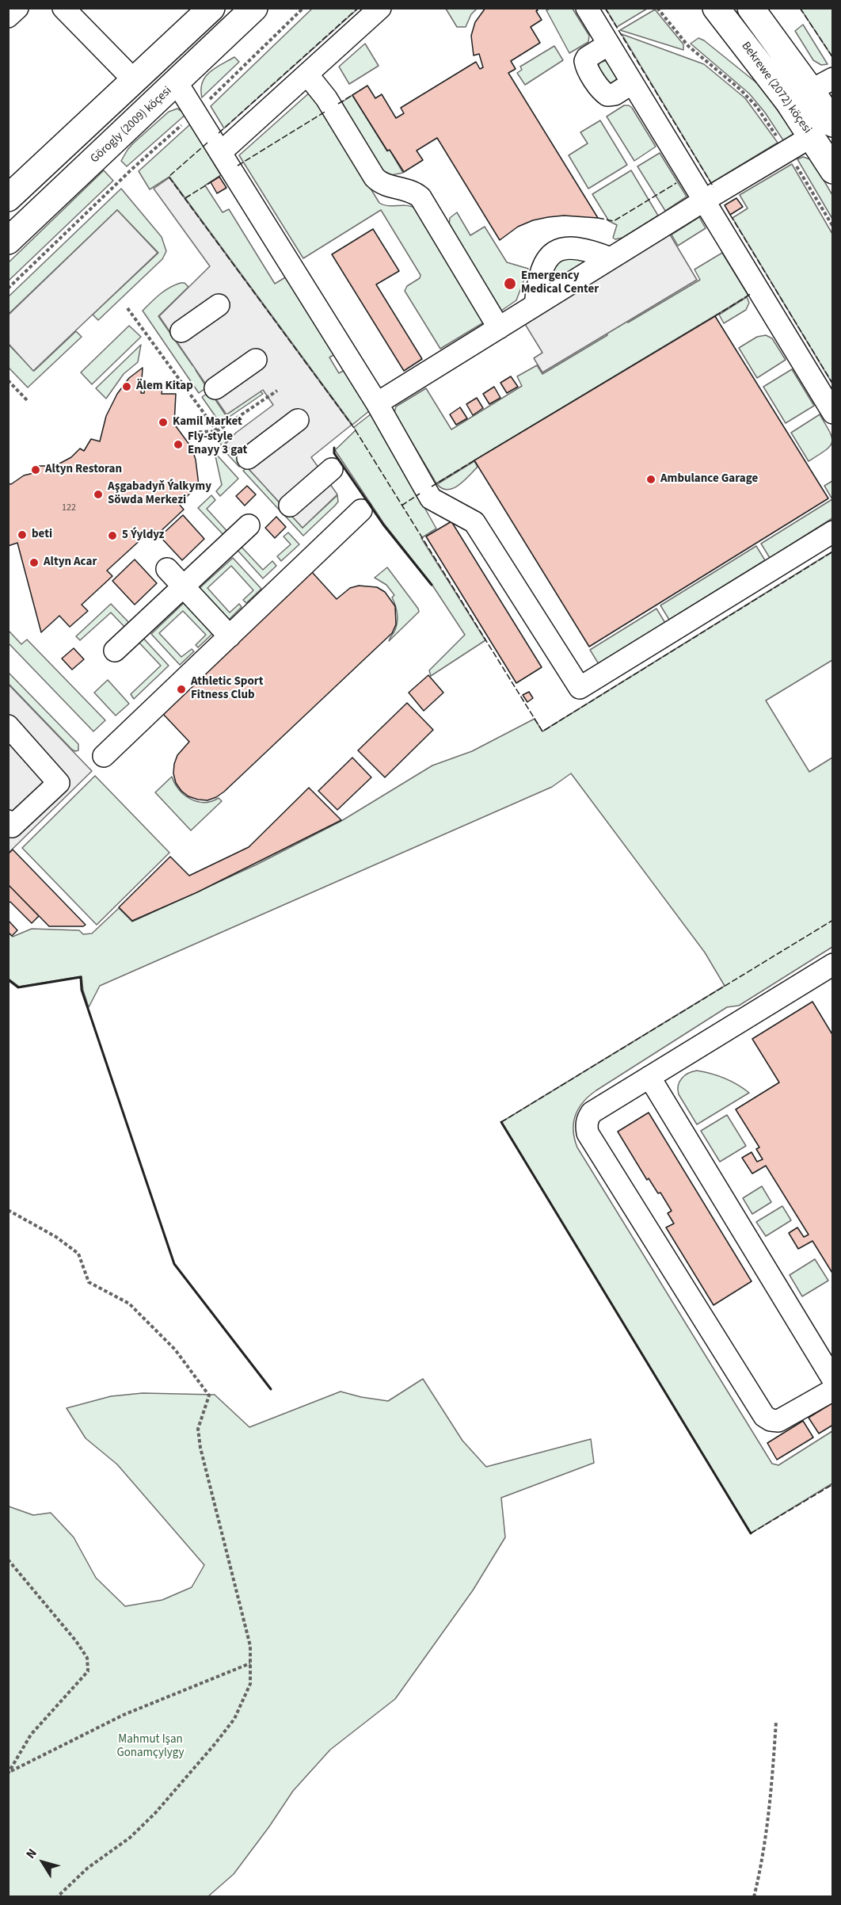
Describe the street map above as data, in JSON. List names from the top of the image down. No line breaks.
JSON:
{"streets":{"main road":["Bekrewe (2072) köçesi","Görogly (2009) köçesi"]},"parks":["Mahmut Işan Gonamçylygy"],"places":["Emergency Medical Center","Älem Kitap","Kamil Market","Fly-style Enayy 3 gat","Altyn Restoran","Ambulance Garage","Aşgabadyň Ýalkymy Söwda Merkezi","beti","5 Ýyldyz","Altyn Acar","Athletic Sport Fitness Club"],"house_numbers":["122"],"north":"top left"}
